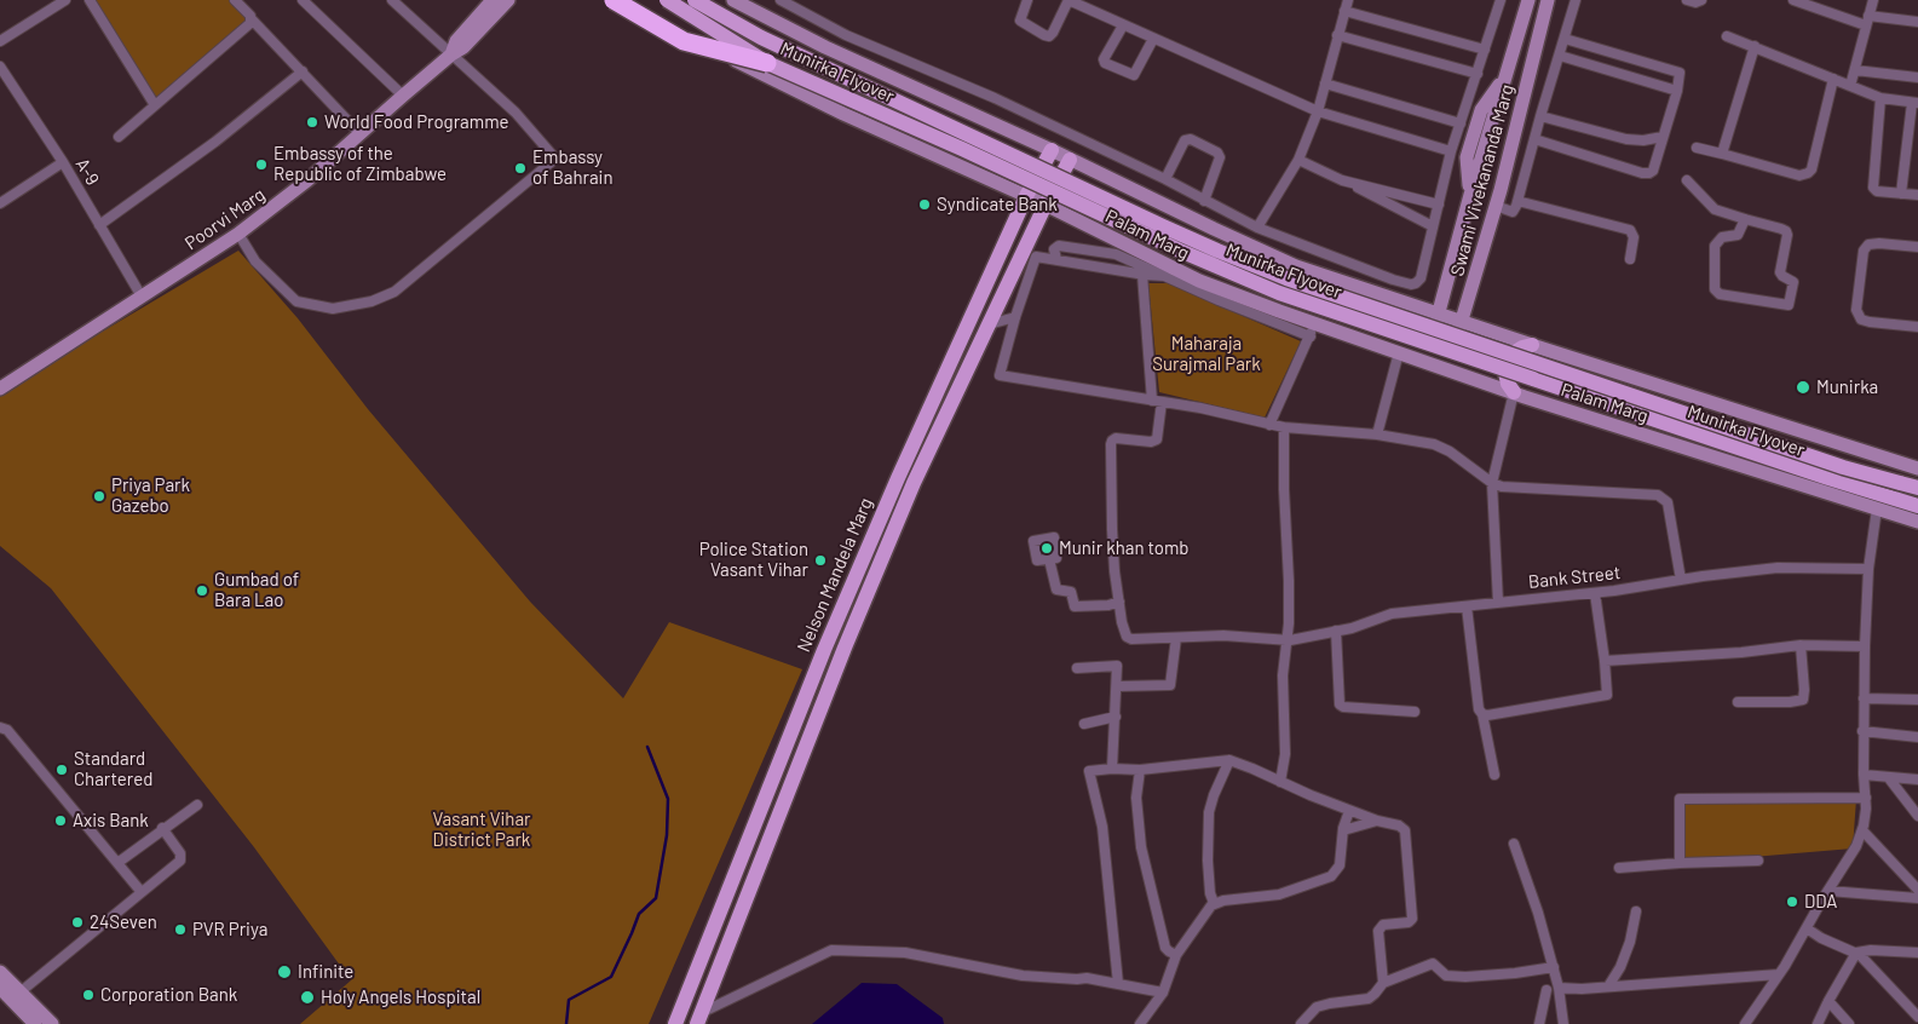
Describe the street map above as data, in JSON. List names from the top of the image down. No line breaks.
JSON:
{"streets":{"main road":["Munirka Flyover","Swami Vivekananda Marg","Poorvi Marg","Palam Marg","Nelson Mandela Marg"],"street":["A-9","Bank Street"]},"crossings":[["A-9","Poorvi Marg"],["Swami Vivekananda Marg","Palam Marg"],["Palam Marg","Nelson Mandela Marg"]],"parks":["Maharaja Surajmal Park","Vasant Vihar District Park"],"places":["World Food Programme","Embassy of the Republic of Zimbabwe","Embassy of Bahrain","Syndicate Bank","Munirka","Priya Park Gazebo","Munir khan tomb","Police Station Vasant Vihar","Gumbad of Bara Lao","Standard Chartered","Axis Bank","DDA","24Seven","PVR Priya","Infinite","Corporation Bank","Holy Angels Hospital"]}
